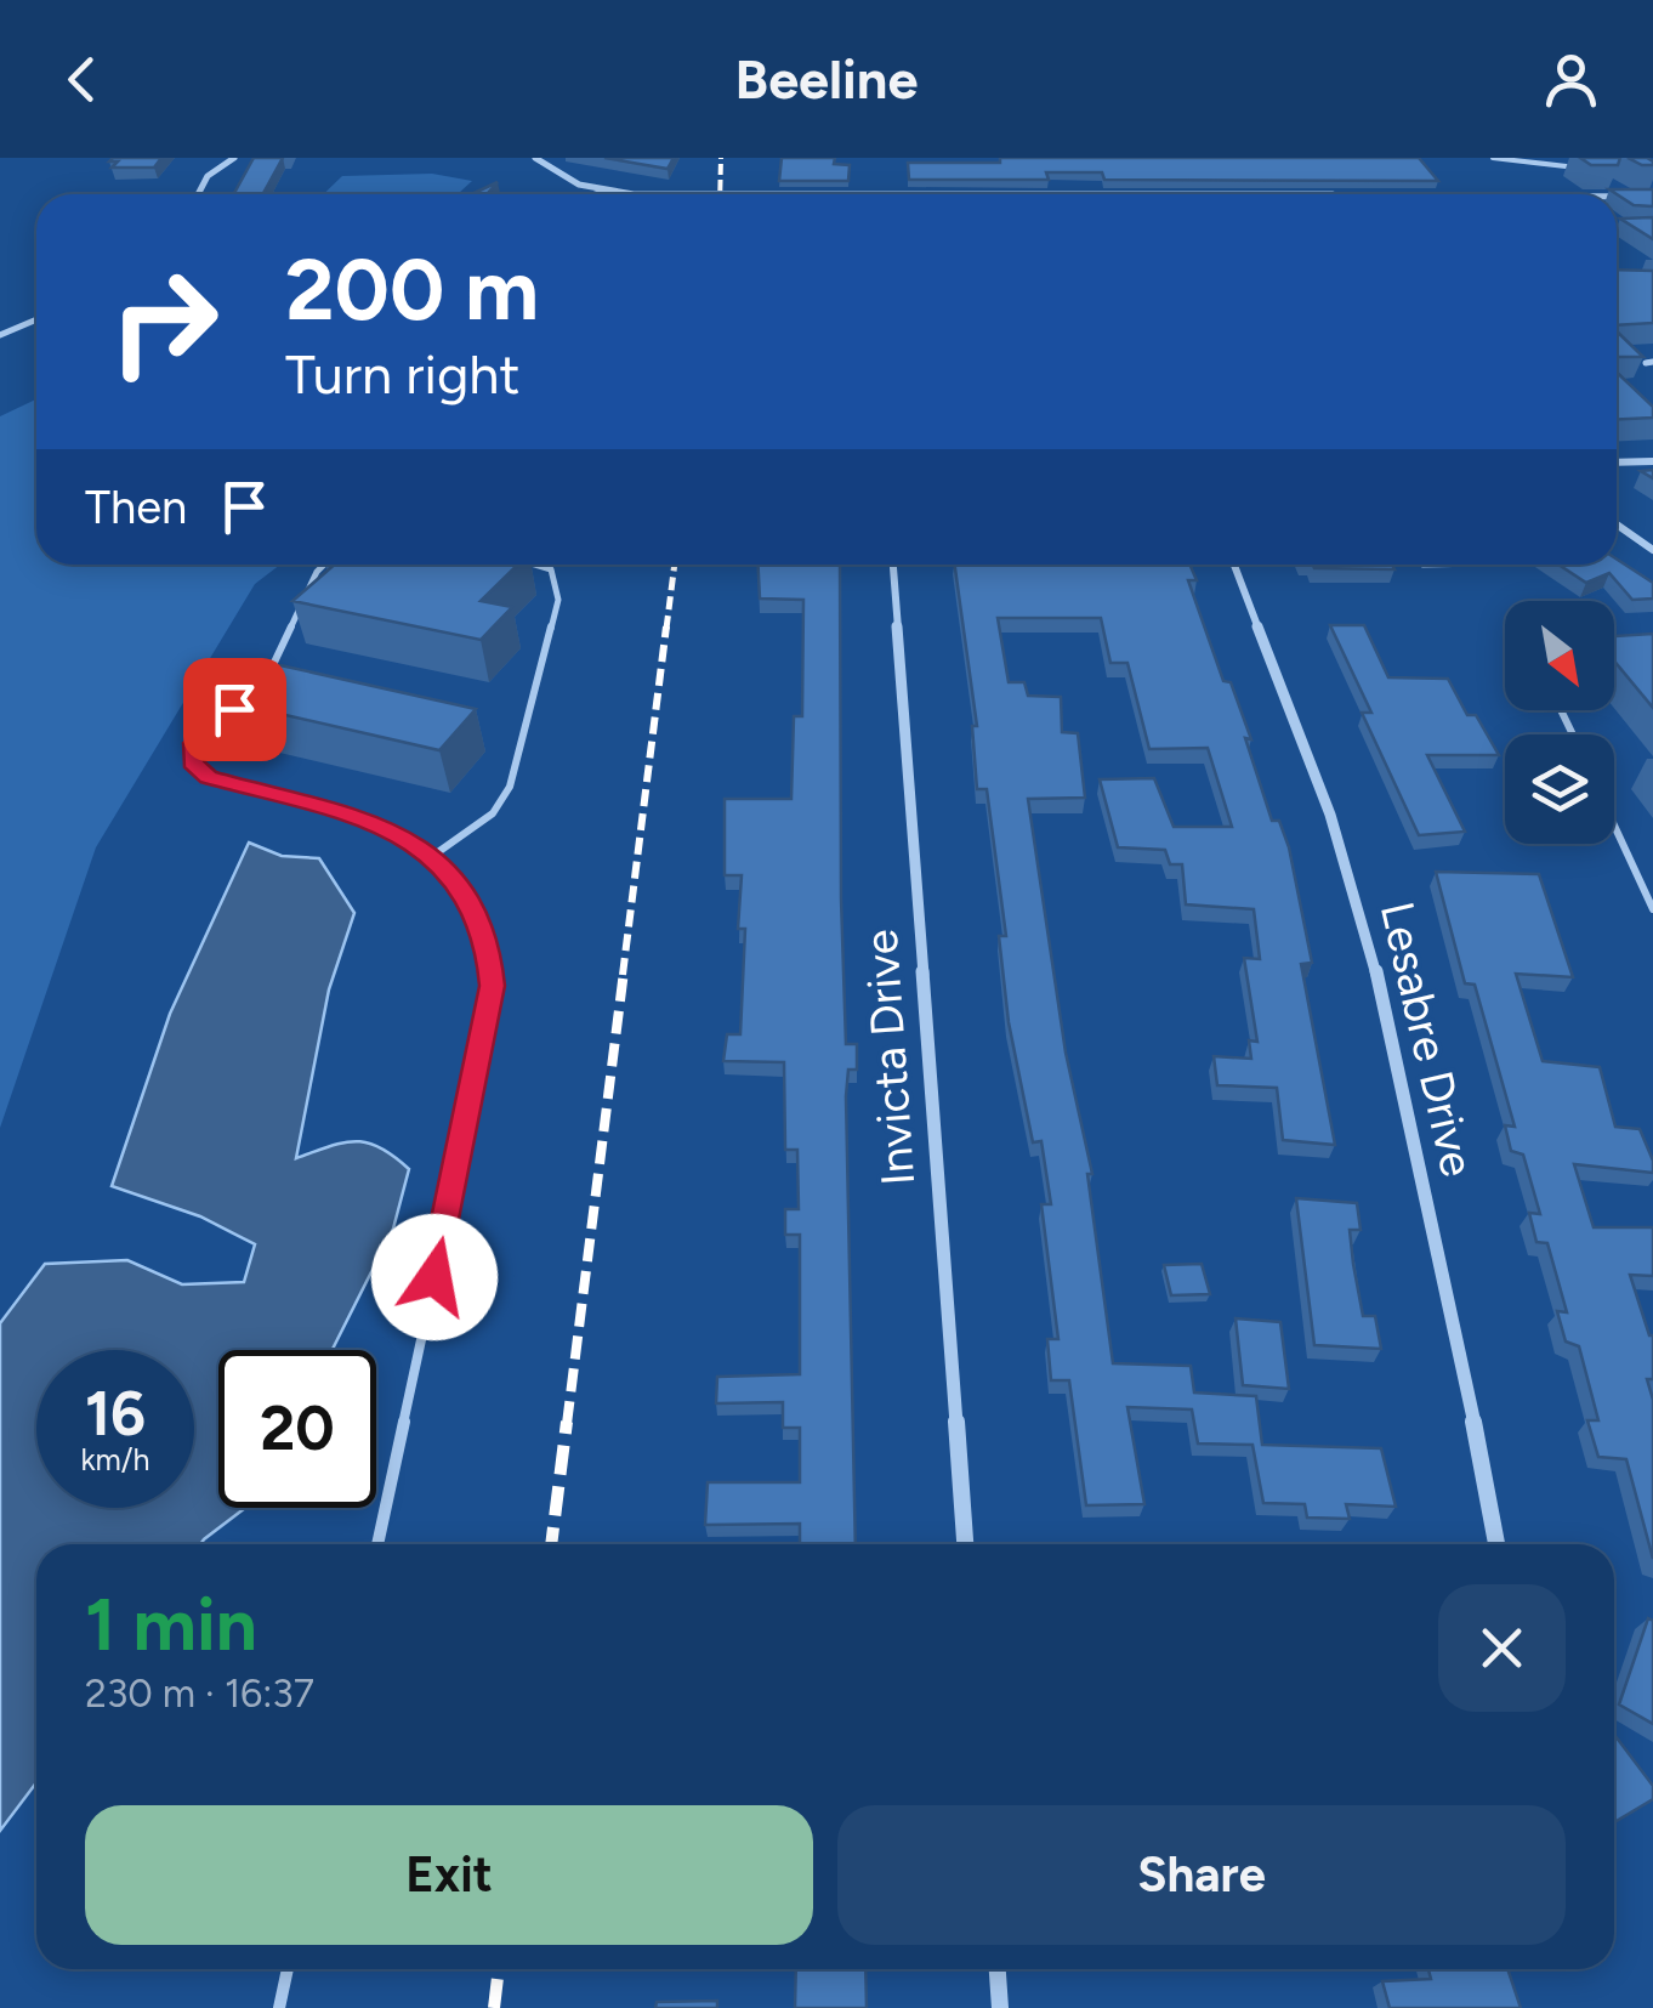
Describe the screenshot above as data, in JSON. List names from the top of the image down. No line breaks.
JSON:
{"streets":{"street":["Lesabre Drive","Invicta Drive"]},"north":"bottom right","page":{"header":"Beeline","turn":["200 m","Turn right"],"then":"Then","speed":"16 km/h","limit":"20","heading":["1 min","230 m · 16:37"],"buttons":["Exit","Share"]}}
